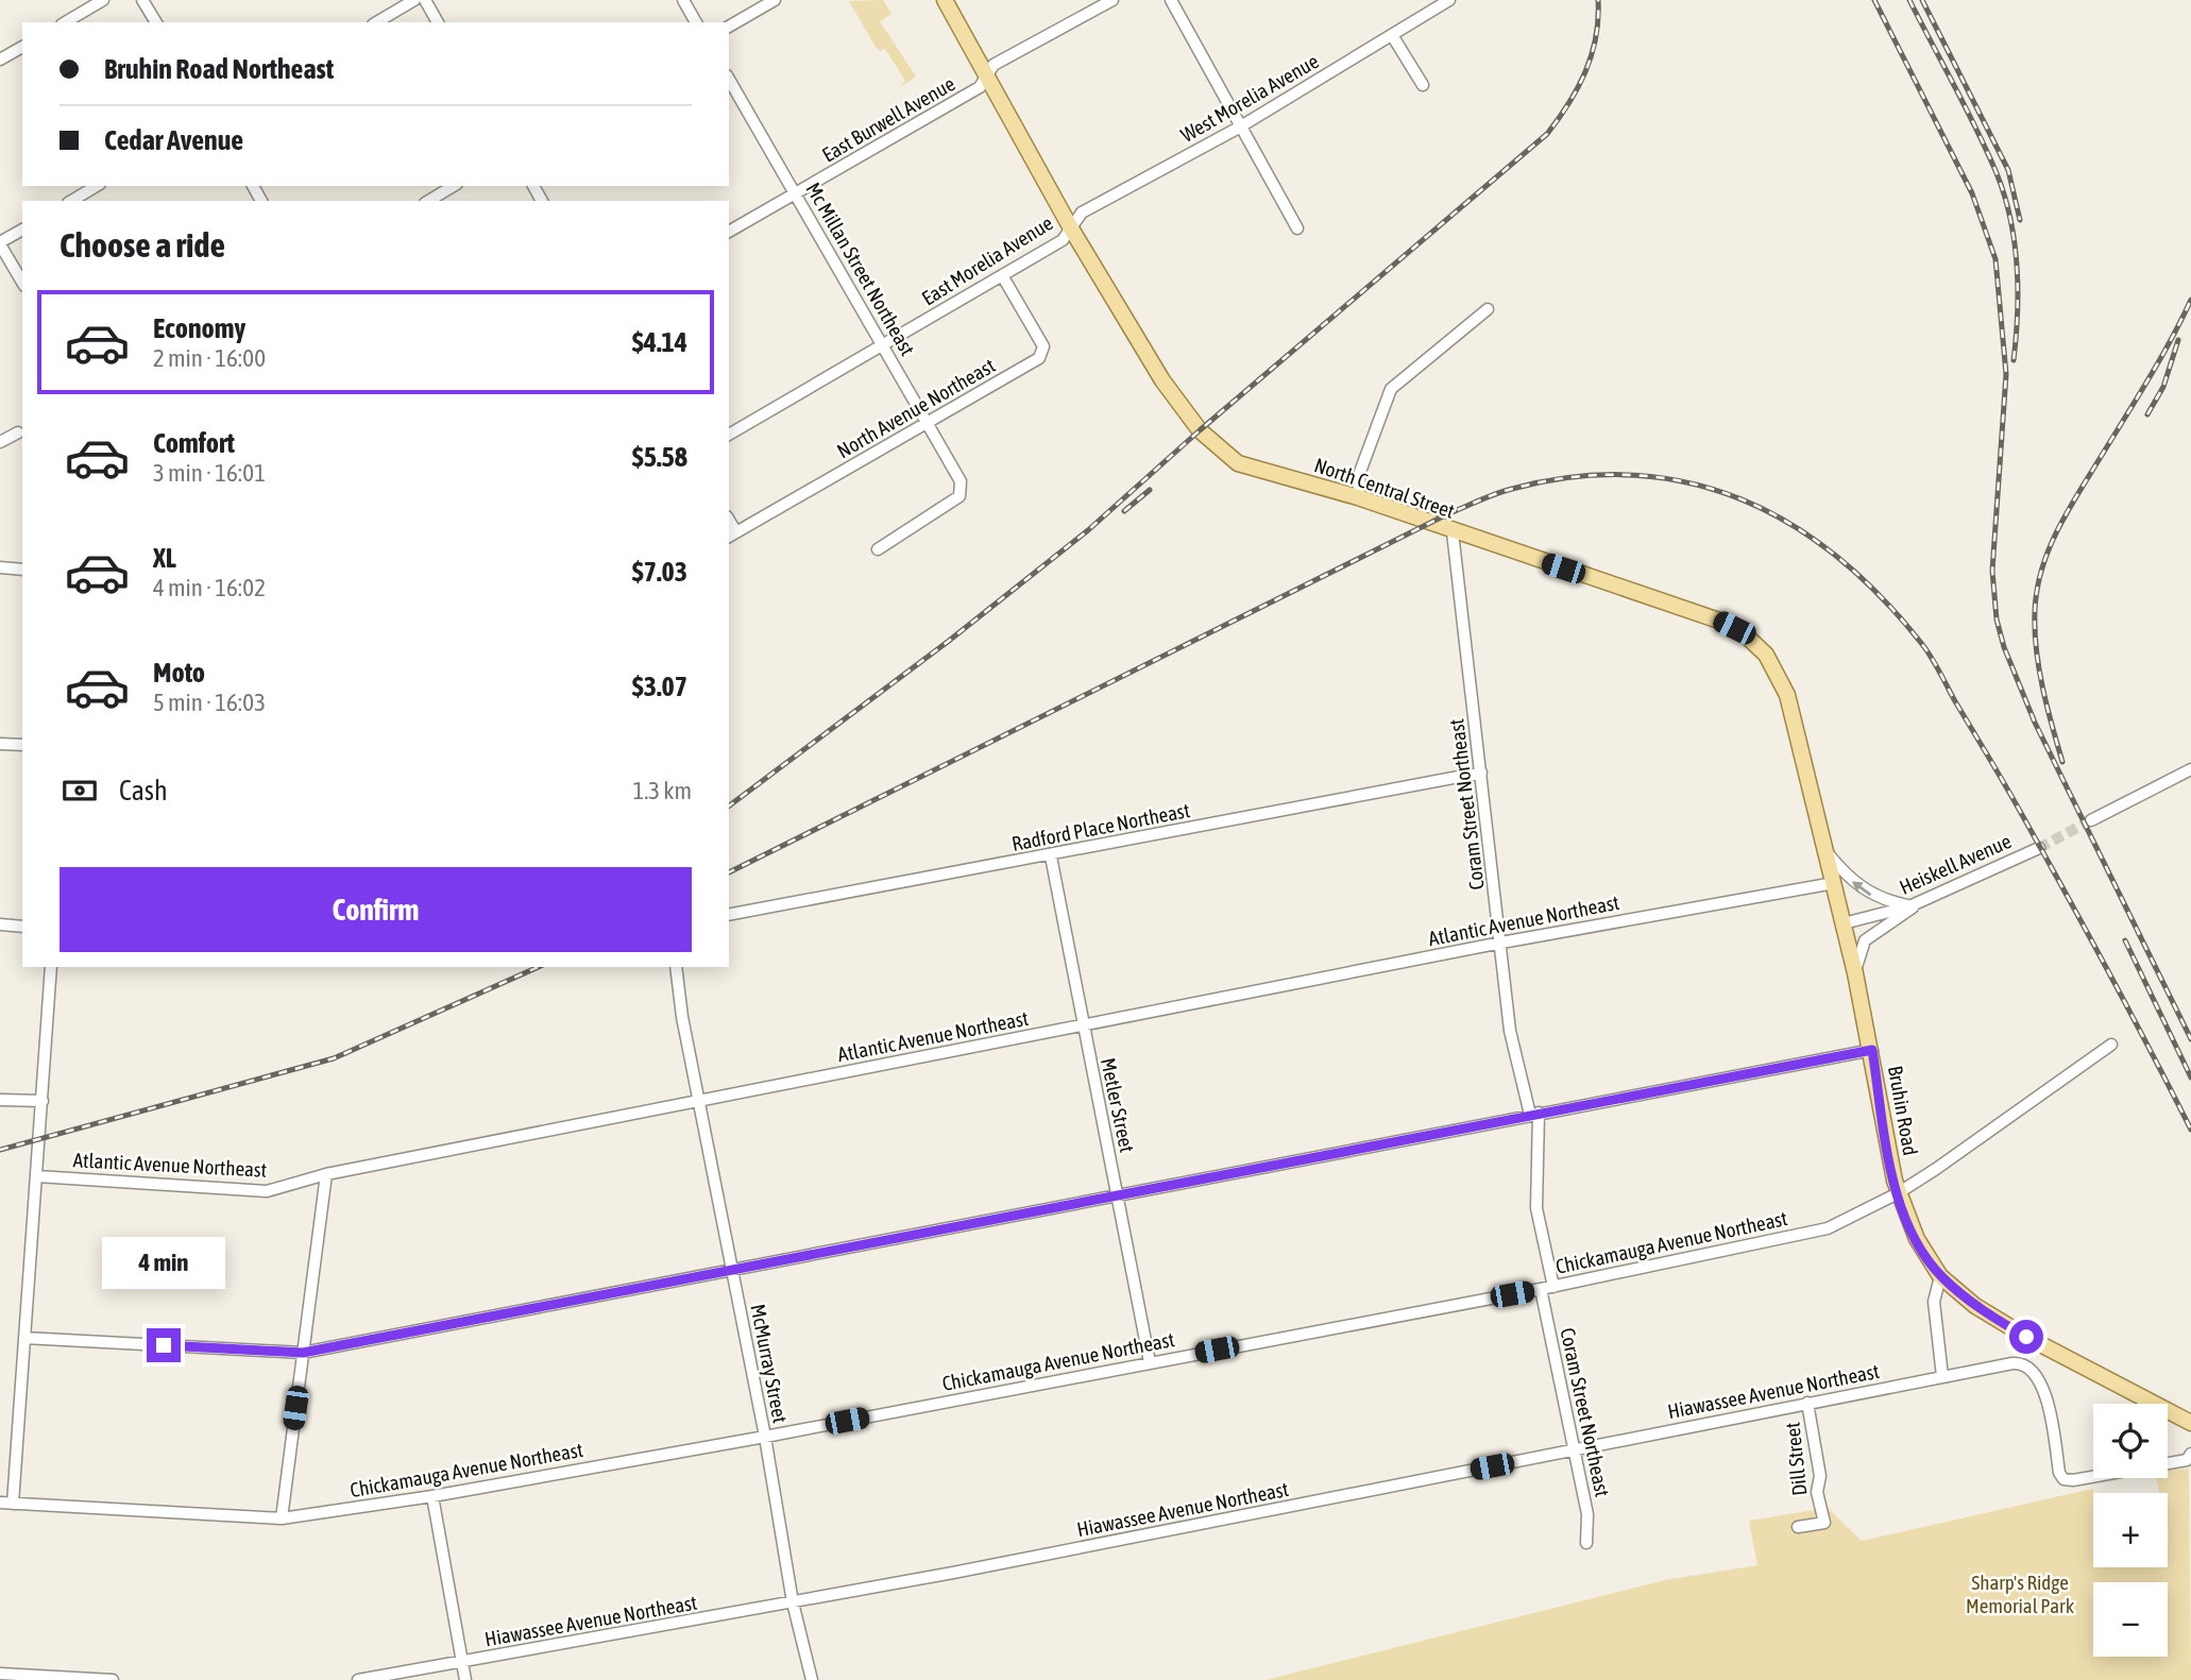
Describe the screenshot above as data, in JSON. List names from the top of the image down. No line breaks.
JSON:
{"streets":{"main road":["North Central Street","Bruhin Road"],"street":["West Morelia Avenue","East Burwell Avenue","East Morelia Avenue","Mc Millan Street Northeast","North Avenue Northeast","Coram Street Northeast","Radford Place Northeast","Heiskell Avenue","Atlantic Avenue Northeast","Metler Street","Chickamauga Avenue Northeast","McMurray Street","Hiawassee Avenue Northeast","Dill Street"]},"crossings":[["West Morelia Avenue","East Morelia Avenue"],["West Morelia Avenue","North Central Street"],["East Burwell Avenue","Mc Millan Street Northeast"],["East Burwell Avenue","North Central Street"],["East Morelia Avenue","Mc Millan Street Northeast"],["East Morelia Avenue","North Avenue Northeast"],["East Morelia Avenue","North Central Street"],["Mc Millan Street Northeast","North Avenue Northeast"],["North Central Street","Coram Street Northeast"],["North Central Street","Heiskell Avenue"],["North Central Street","Atlantic Avenue Northeast"],["North Central Street","Bruhin Road"],["Coram Street Northeast","Radford Place Northeast"],["Coram Street Northeast","Atlantic Avenue Northeast"],["Coram Street Northeast","Chickamauga Avenue Northeast"],["Coram Street Northeast","Hiawassee Avenue Northeast"],["Radford Place Northeast","Metler Street"],["Heiskell Avenue","Bruhin Road"],["Atlantic Avenue Northeast","Metler Street"],["Atlantic Avenue Northeast","McMurray Street"],["Metler Street","Chickamauga Avenue Northeast"],["Bruhin Road","Chickamauga Avenue Northeast"],["Chickamauga Avenue Northeast","McMurray Street"],["McMurray Street","Hiawassee Avenue Northeast"],["Hiawassee Avenue Northeast","Dill Street"]],"parks":["Sharp's Ridge Memorial Park"],"page":{"banner":["Bruhin Road Northeast","Cedar Avenue"],"heading":"Choose a ride","list":[{"name":"Economy","note":"2 min · 16:00","value":"$4.14"},{"name":"Comfort","note":"3 min · 16:01","value":"$5.58"},{"name":"XL","note":"4 min · 16:02","value":"$7.03"},{"name":"Moto","note":"5 min · 16:03","value":"$3.07"}],"pay":["Cash","1.3 km"],"buttons":"Confirm","bubble":"4 min","map_buttons":["+","−"]}}
